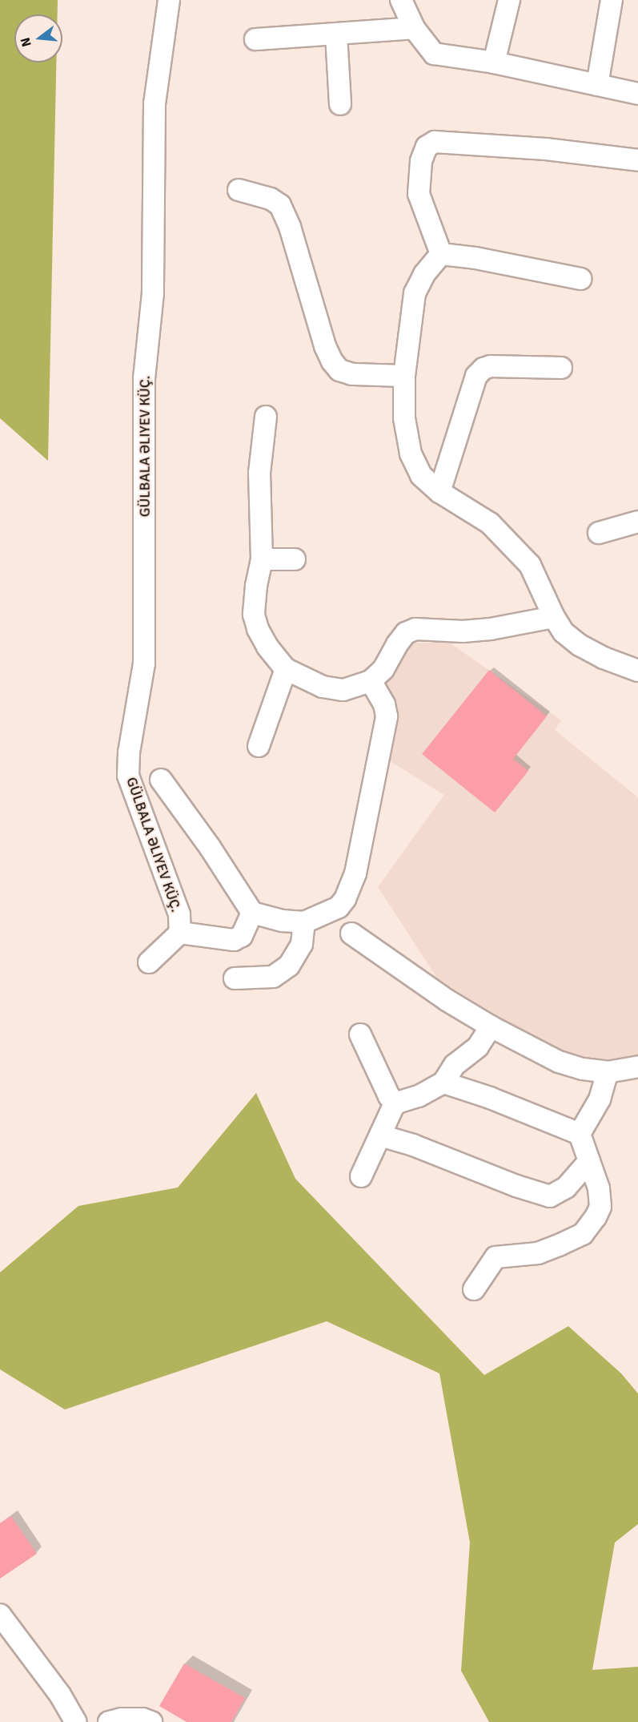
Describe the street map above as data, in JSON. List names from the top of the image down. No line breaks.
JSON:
{"streets":{"street":["GÜLBALA ƏLIYEV KÜÇ."]},"north":"left"}
